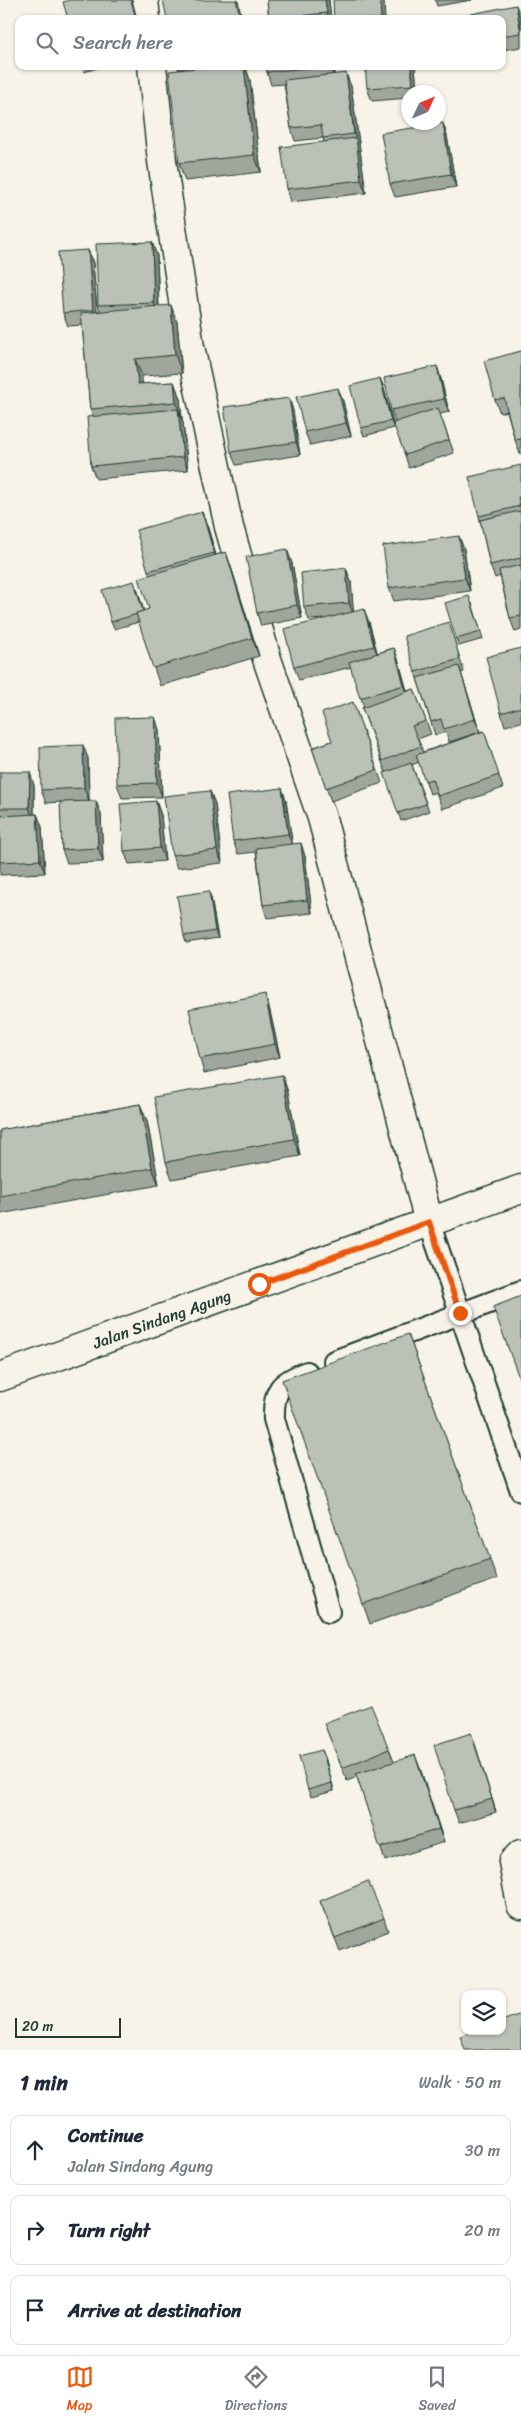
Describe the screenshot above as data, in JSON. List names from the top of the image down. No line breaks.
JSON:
{"streets":{"street":["Jalan Sindang Agung"]},"scale_bar":"20 m","north":"top right","page":{"search":"Search here","scale":"20 m","heading":["1 min","Walk · 50 m"],"list":[["Continue","Jalan Sindang Agung","30 m"],["Turn right","20 m"],"Arrive at destination"],"nav":["Map","Directions","Saved"]}}
